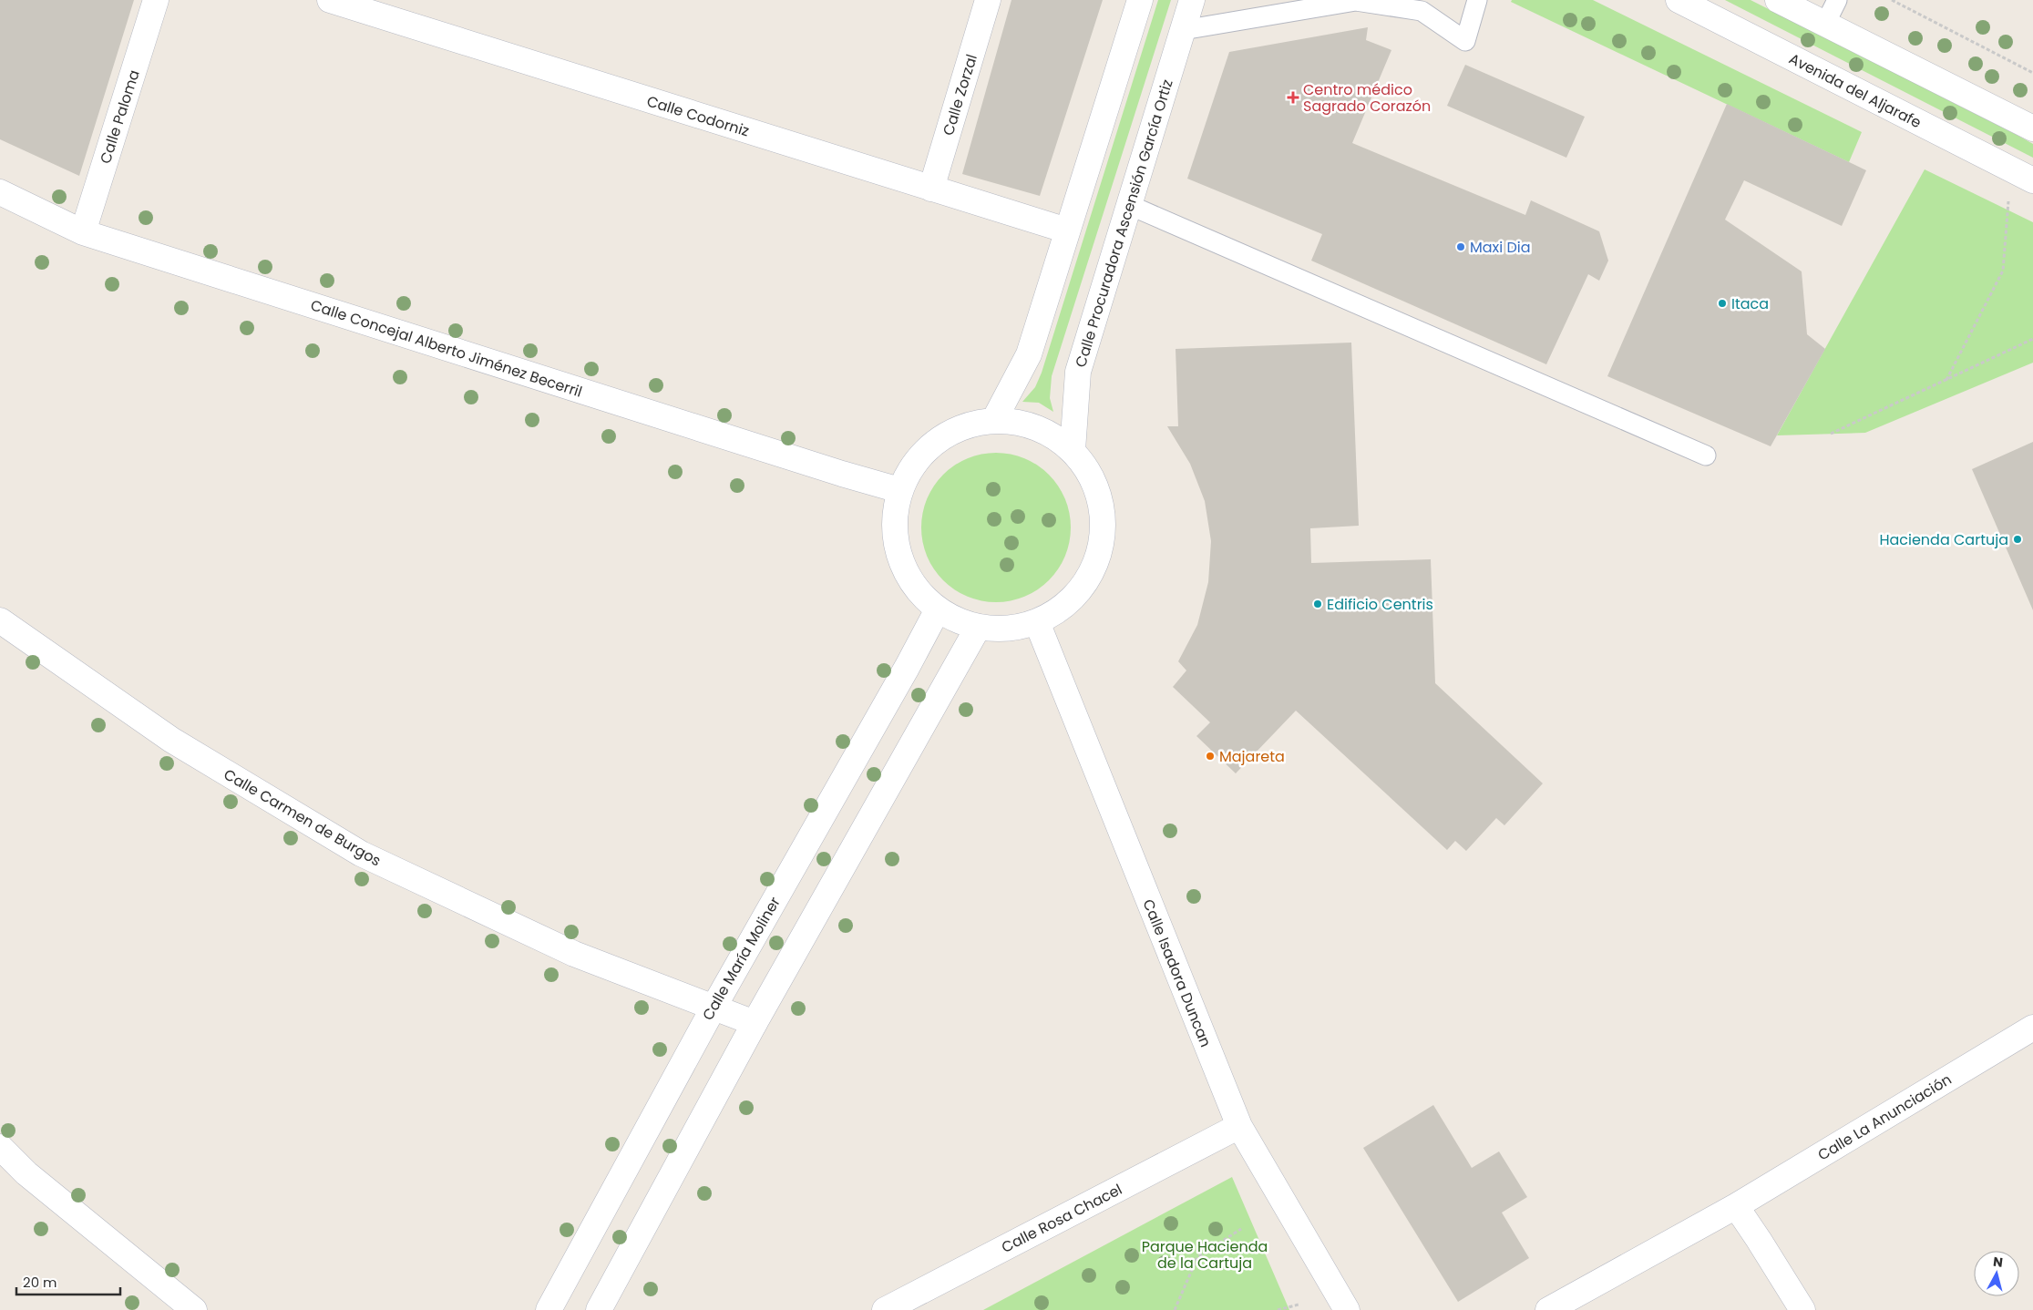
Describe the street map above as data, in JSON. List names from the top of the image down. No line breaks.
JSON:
{"streets":{"street":["Avenida del Aljarafe","Calle Zorzal","Calle Codorniz","Calle Paloma","Calle Procuradora Ascensión García Ortiz","Calle Concejal Alberto Jiménez Becerril","Calle Carmen de Burgos","Calle María Moliner","Calle Isadora Duncan","Calle La Anunciación","Calle Rosa Chacel"]},"crossings":[["Calle Zorzal","Calle Codorniz"],["Calle Paloma","Calle Concejal Alberto Jiménez Becerril"],["Calle Carmen de Burgos","Calle María Moliner"],["Calle Isadora Duncan","Calle Rosa Chacel"]],"parks":["Parque Hacienda de la Cartuja"],"places":{"health":["Centro médico Sagrado Corazón"],"other":["Maxi Dia","Itaca","Hacienda Cartuja","Edificio Centris","Majareta"]},"scale_bar":"20 m","north":"top"}
